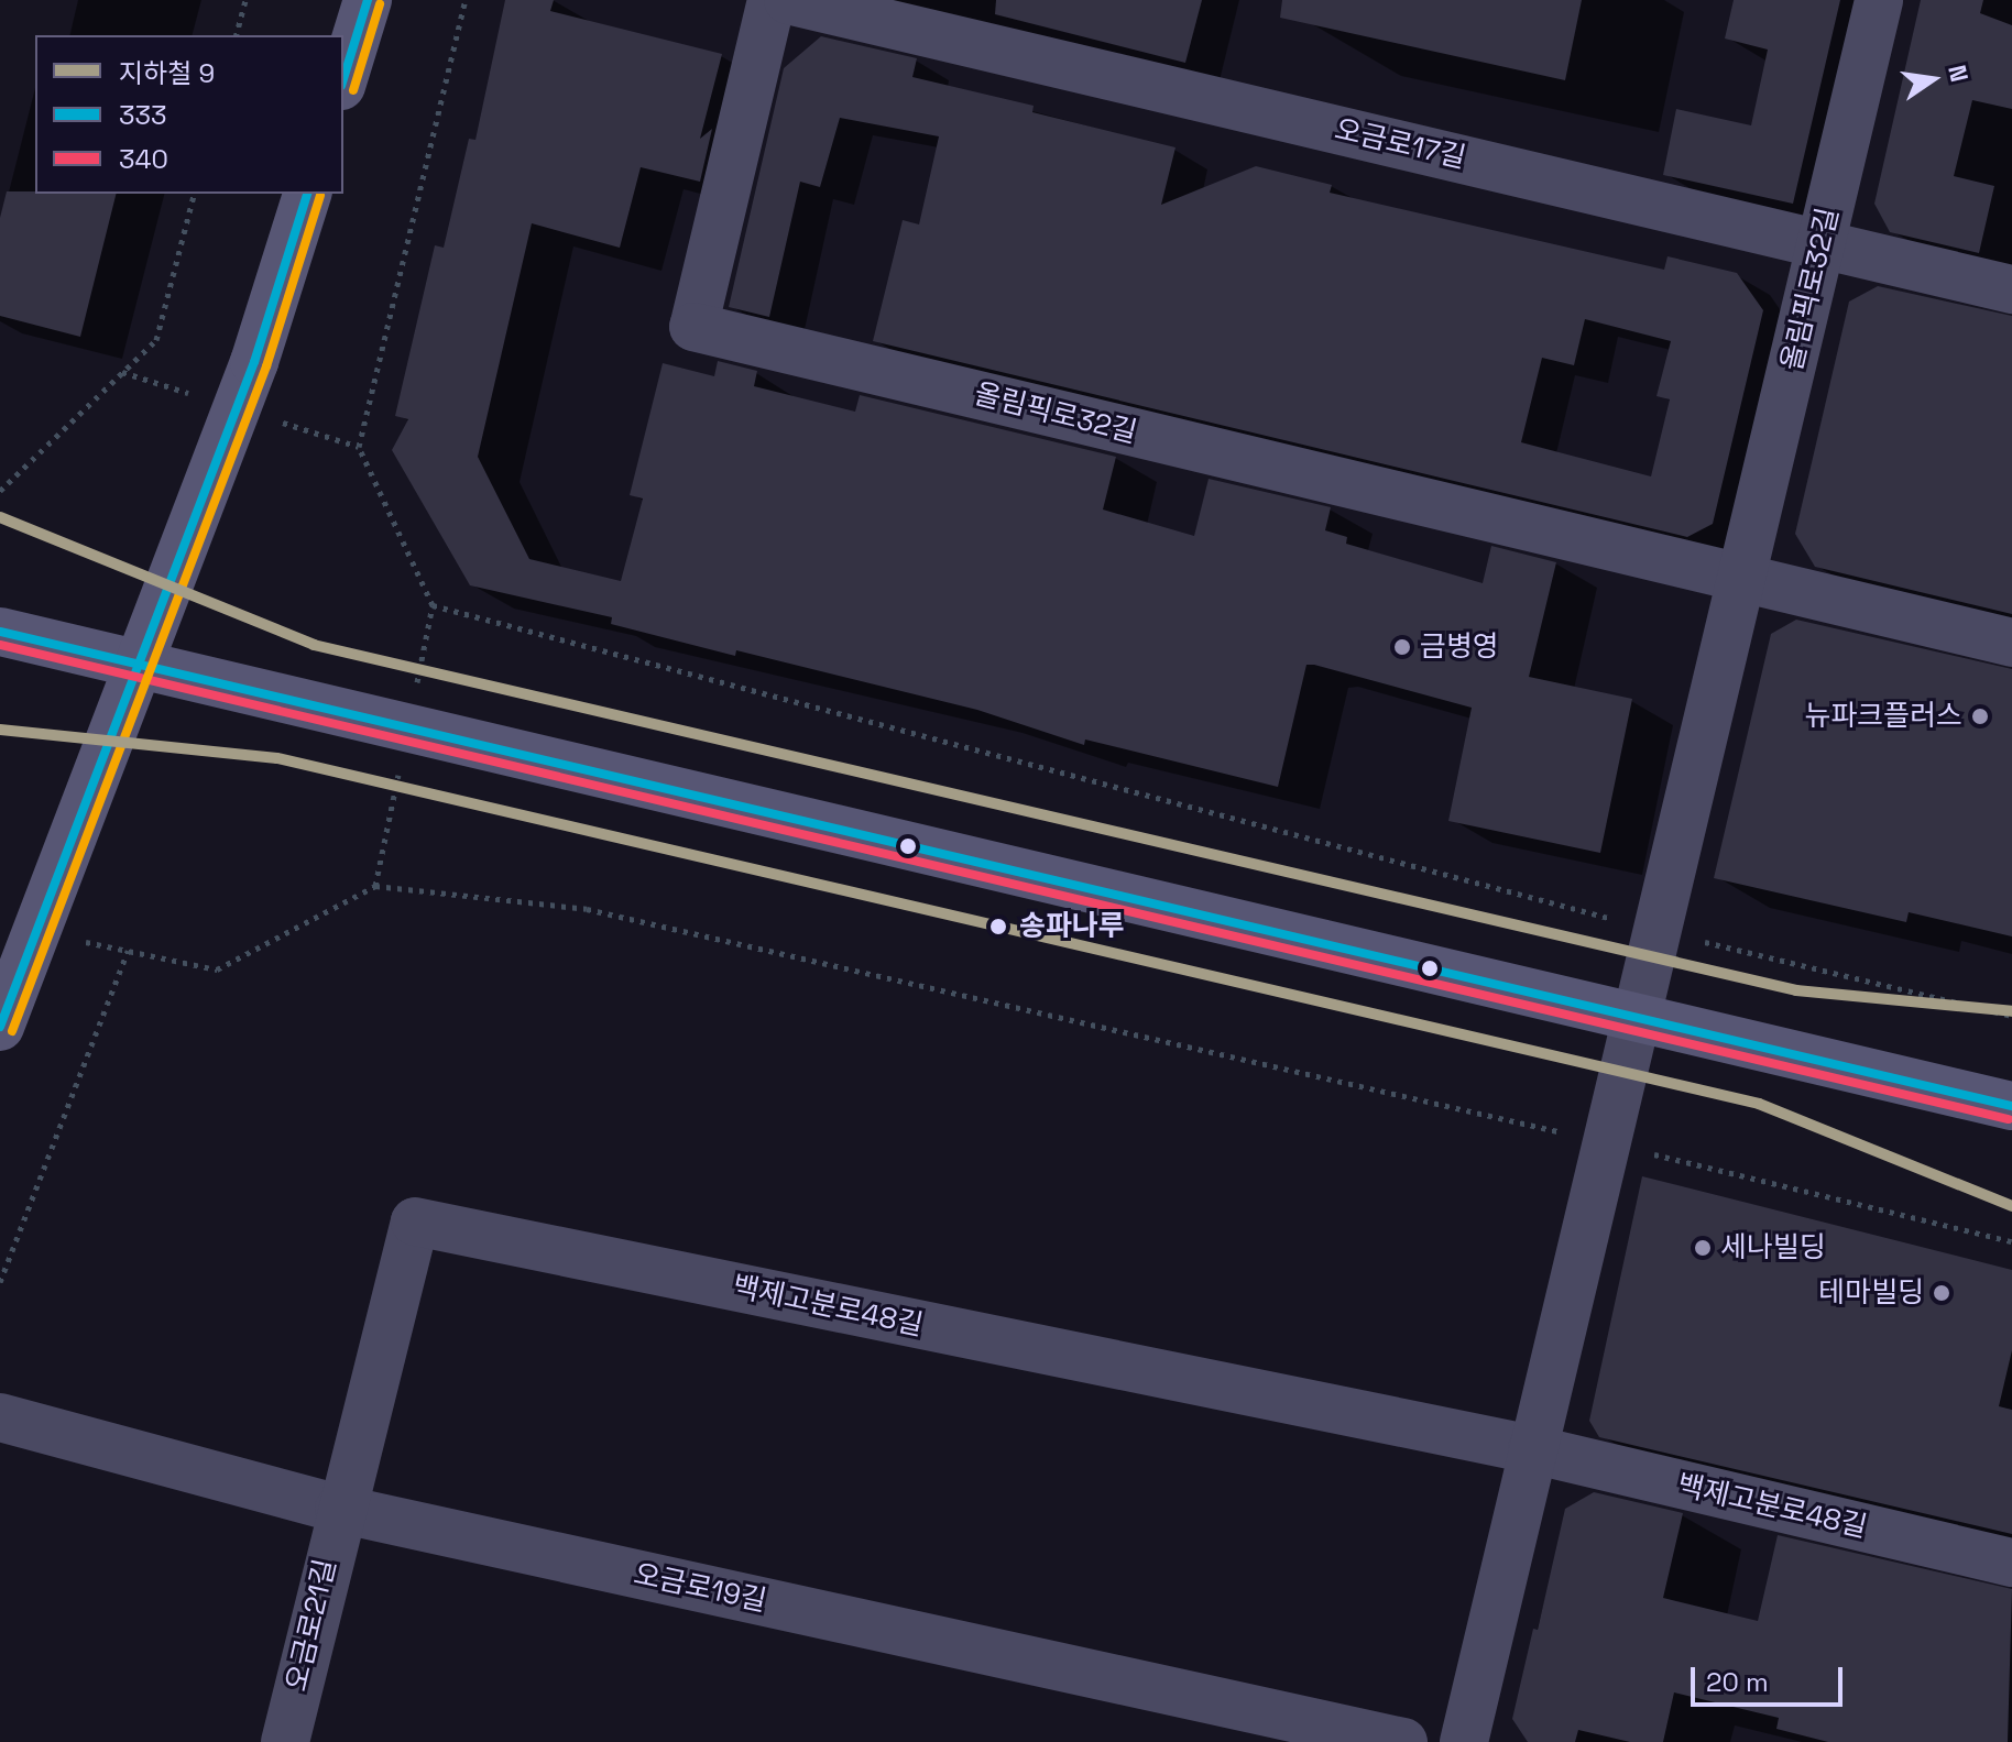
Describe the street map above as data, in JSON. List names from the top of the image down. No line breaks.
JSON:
{"streets":{"street":["오금로17길","올림픽로32길","백제고분로48길","오금로19길","오금로21길"]},"crossings":[["오금로17길","올림픽로32길"],["백제고분로48길","오금로19길"],["백제고분로48길","오금로21길"],["오금로19길","오금로21길"]],"places":["금병영","뉴파크플러스","송파나루","세나빌딩","테마빌딩"],"lines":["transit line 333","metro line 9","transit line 340"],"legend":["지하철 9","333","340"],"scale_bar":"20 m","north":"right"}
